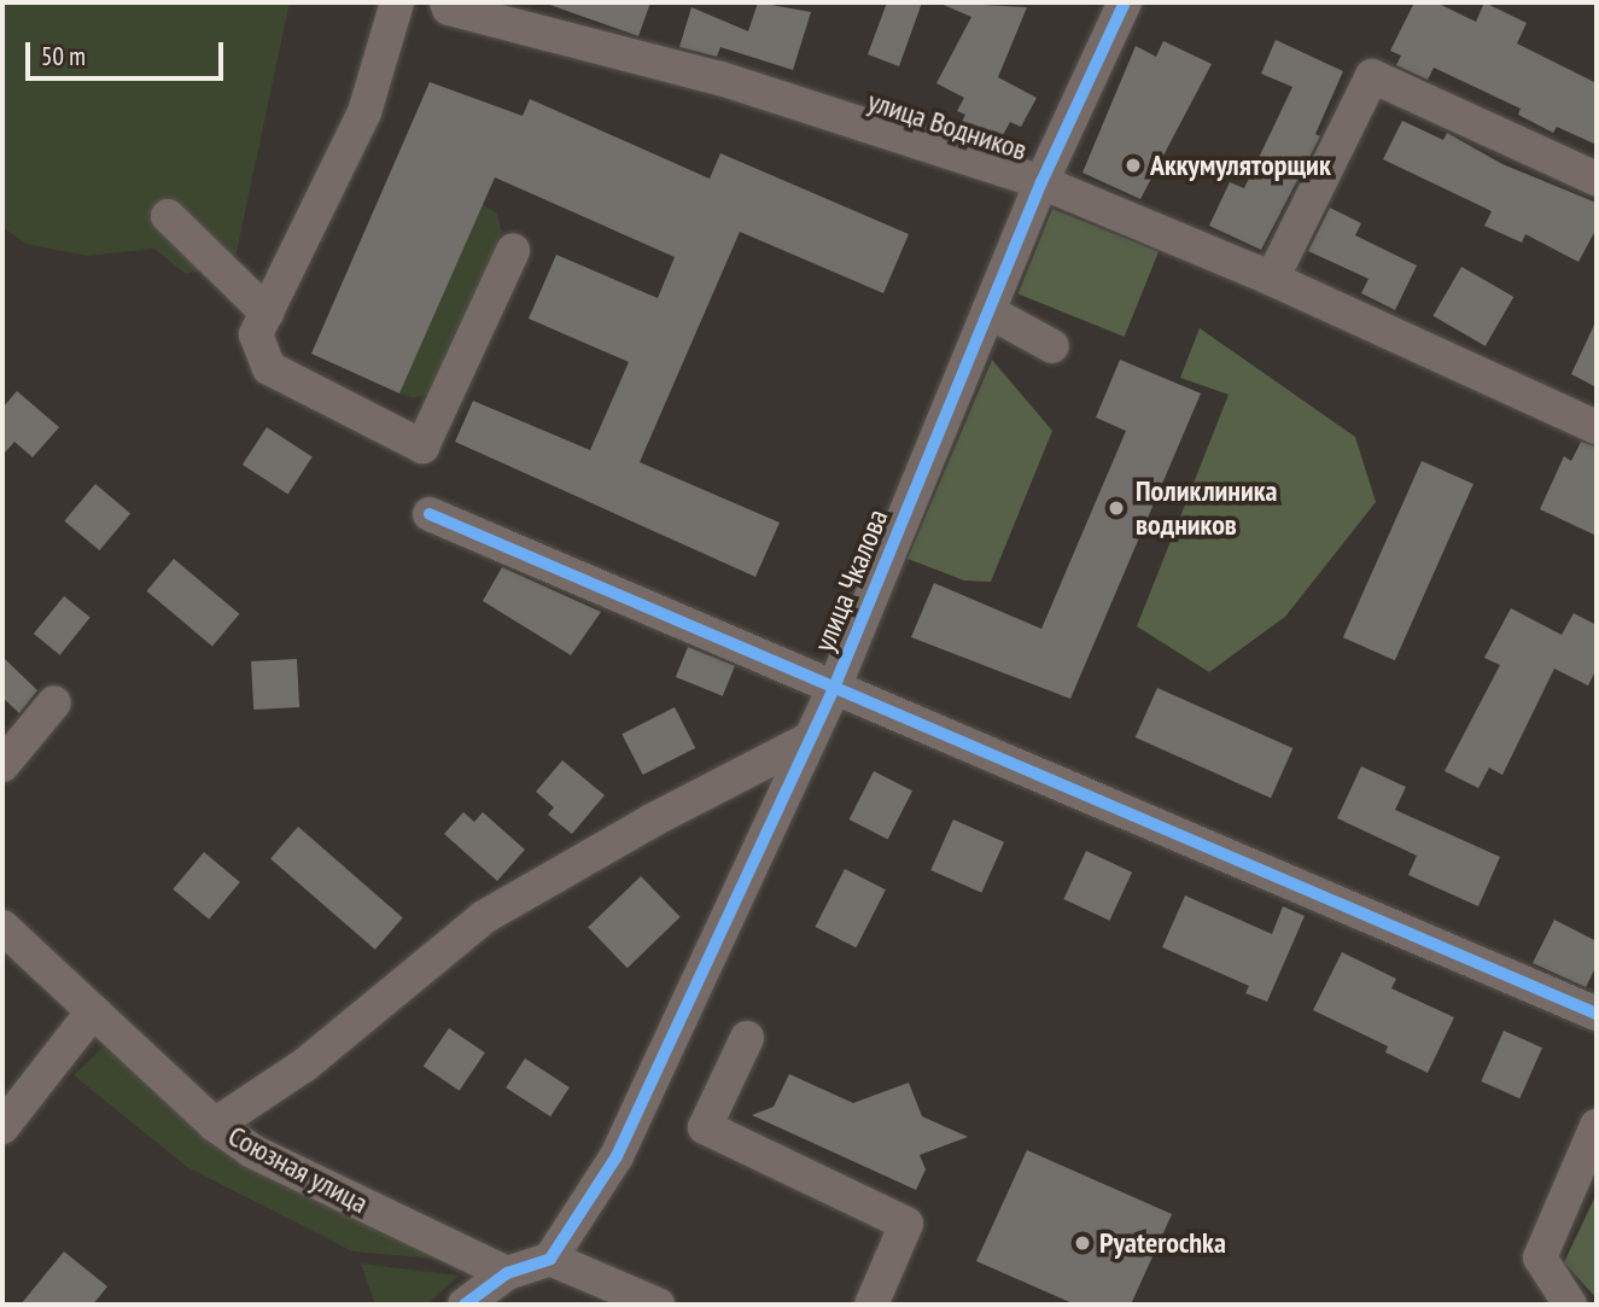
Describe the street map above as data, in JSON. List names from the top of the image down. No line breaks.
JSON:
{"streets":{"street":["улица Водников","улица Чкалова","Союзная улица"]},"crossings":[["улица Водников","улица Чкалова"]],"places":["Аккумуляторщик","Поликлиника водников","Pyaterochka"],"scale_bar":"50 m"}
